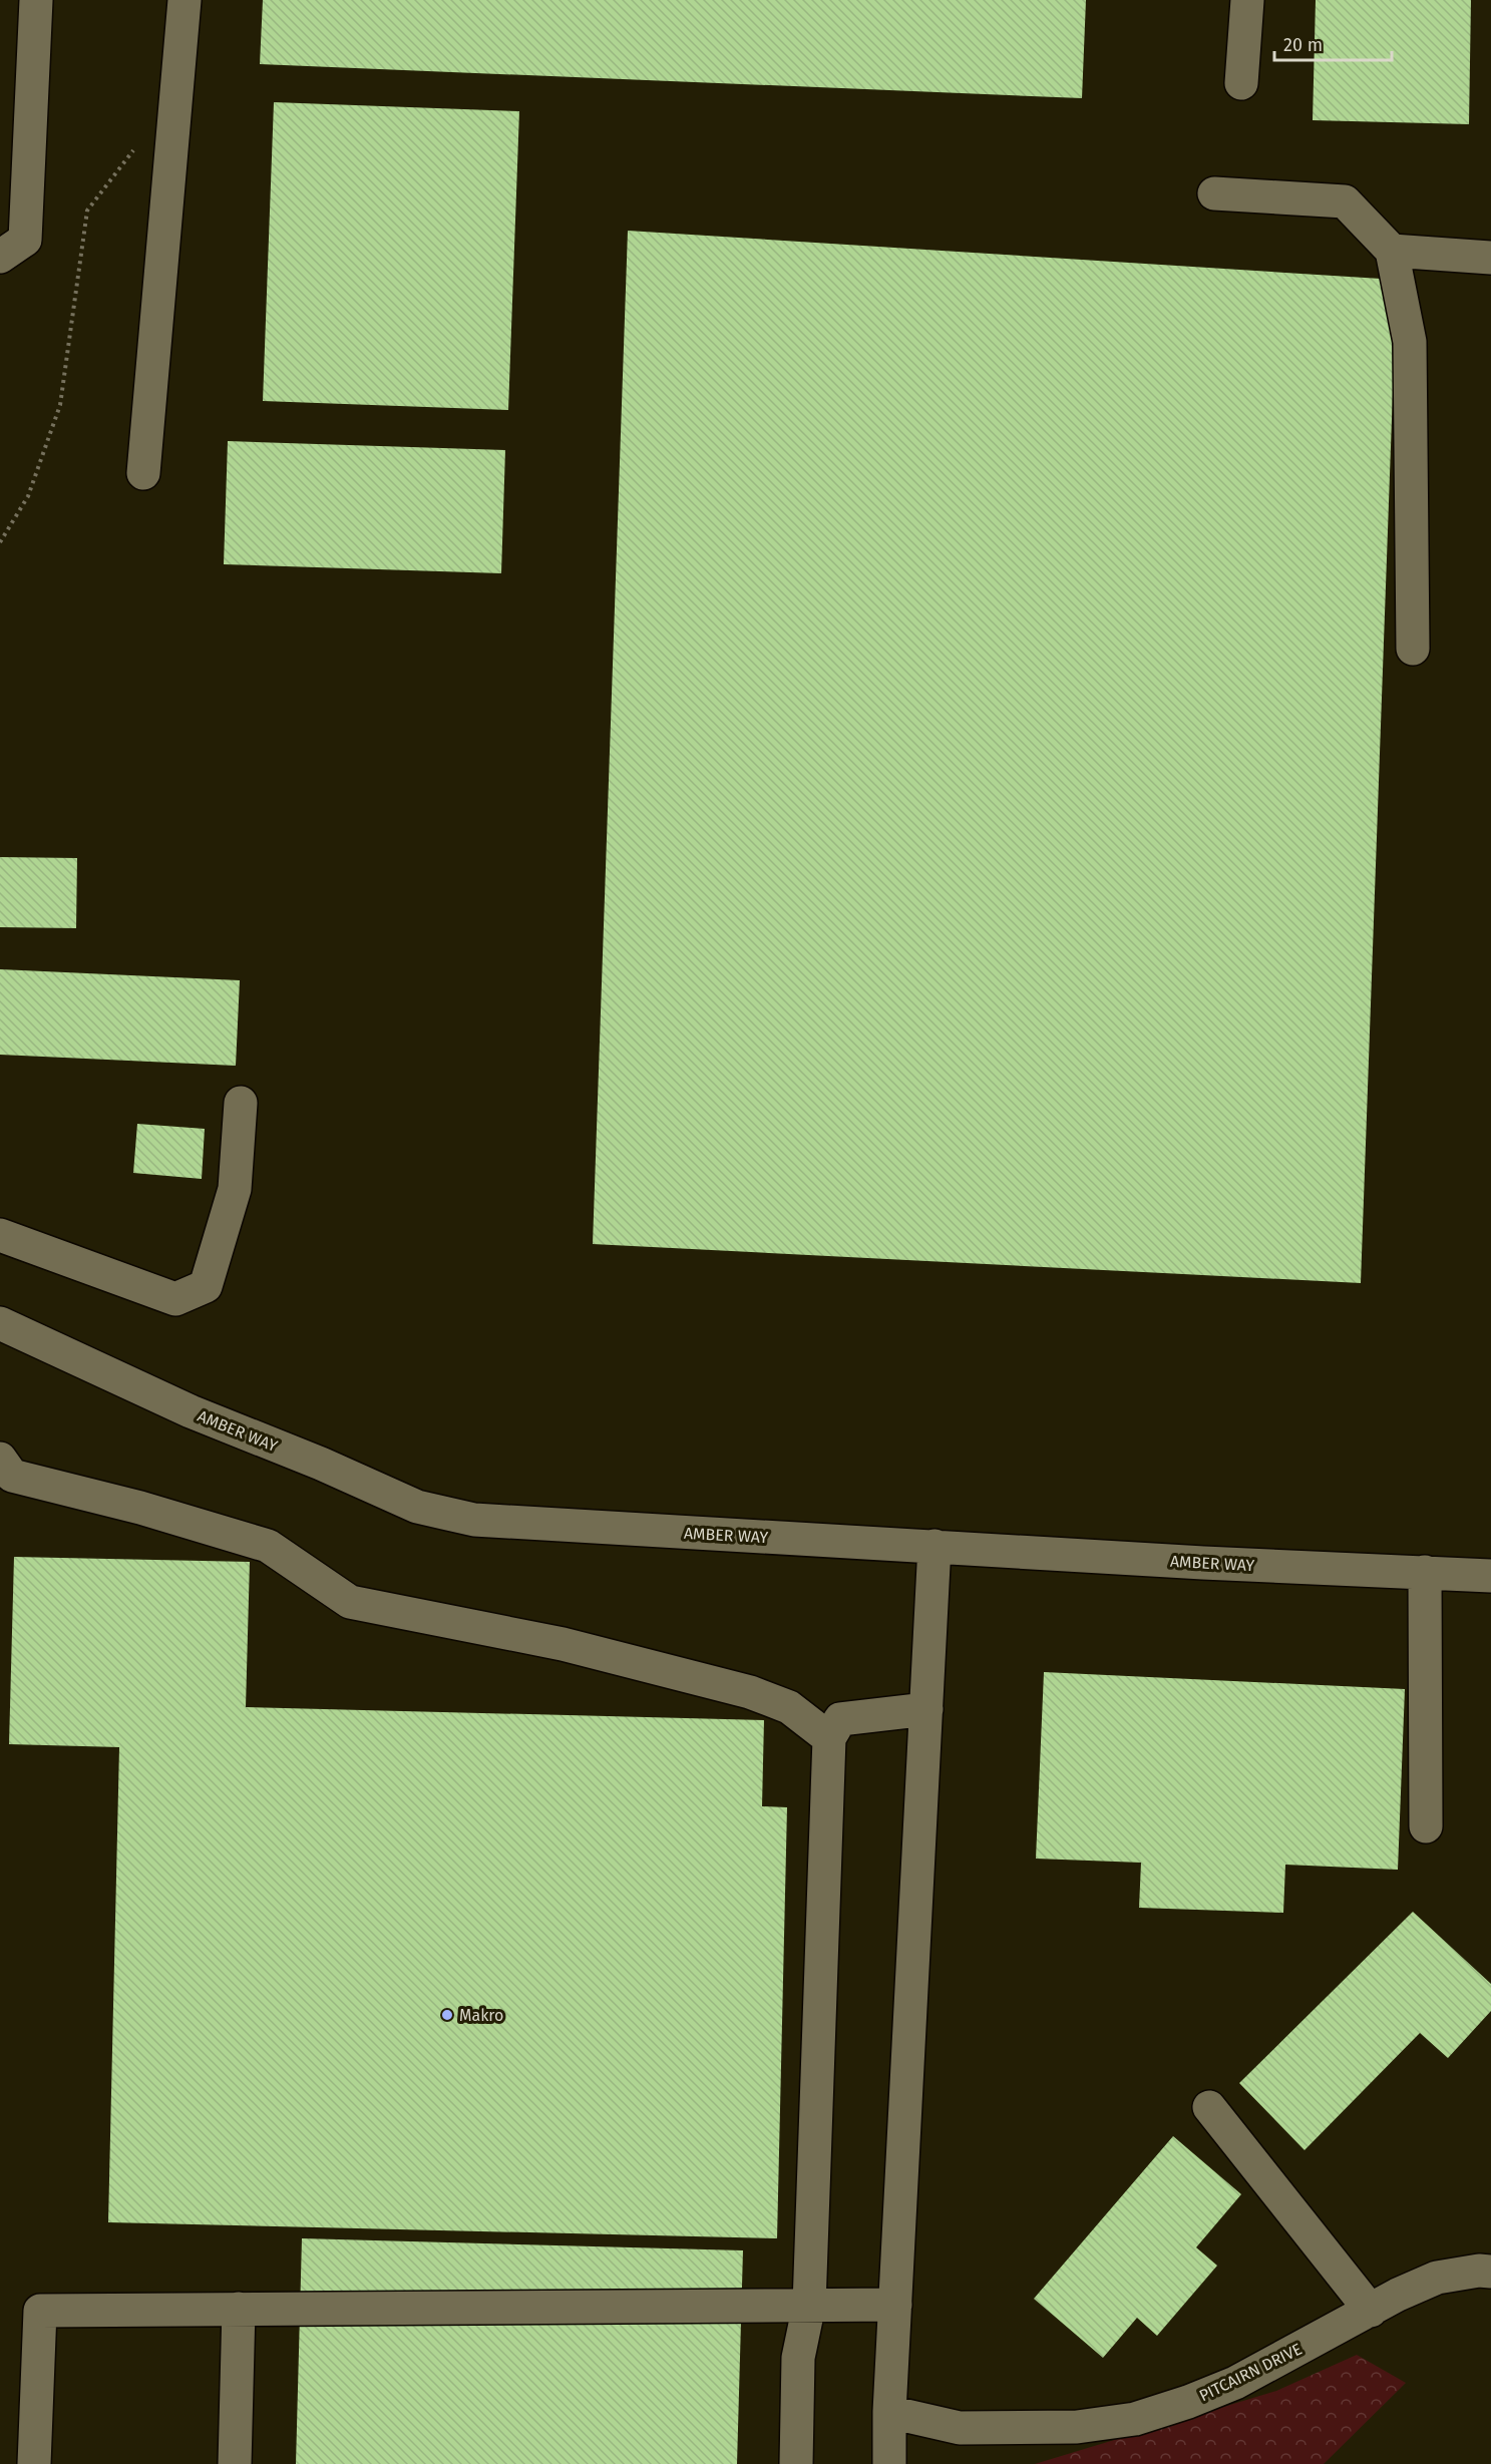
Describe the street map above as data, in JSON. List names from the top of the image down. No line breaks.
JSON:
{"streets":{"street":["AMBER WAY","PITCAIRN DRIVE"]},"places":["Makro"],"scale_bar":"20 m"}
